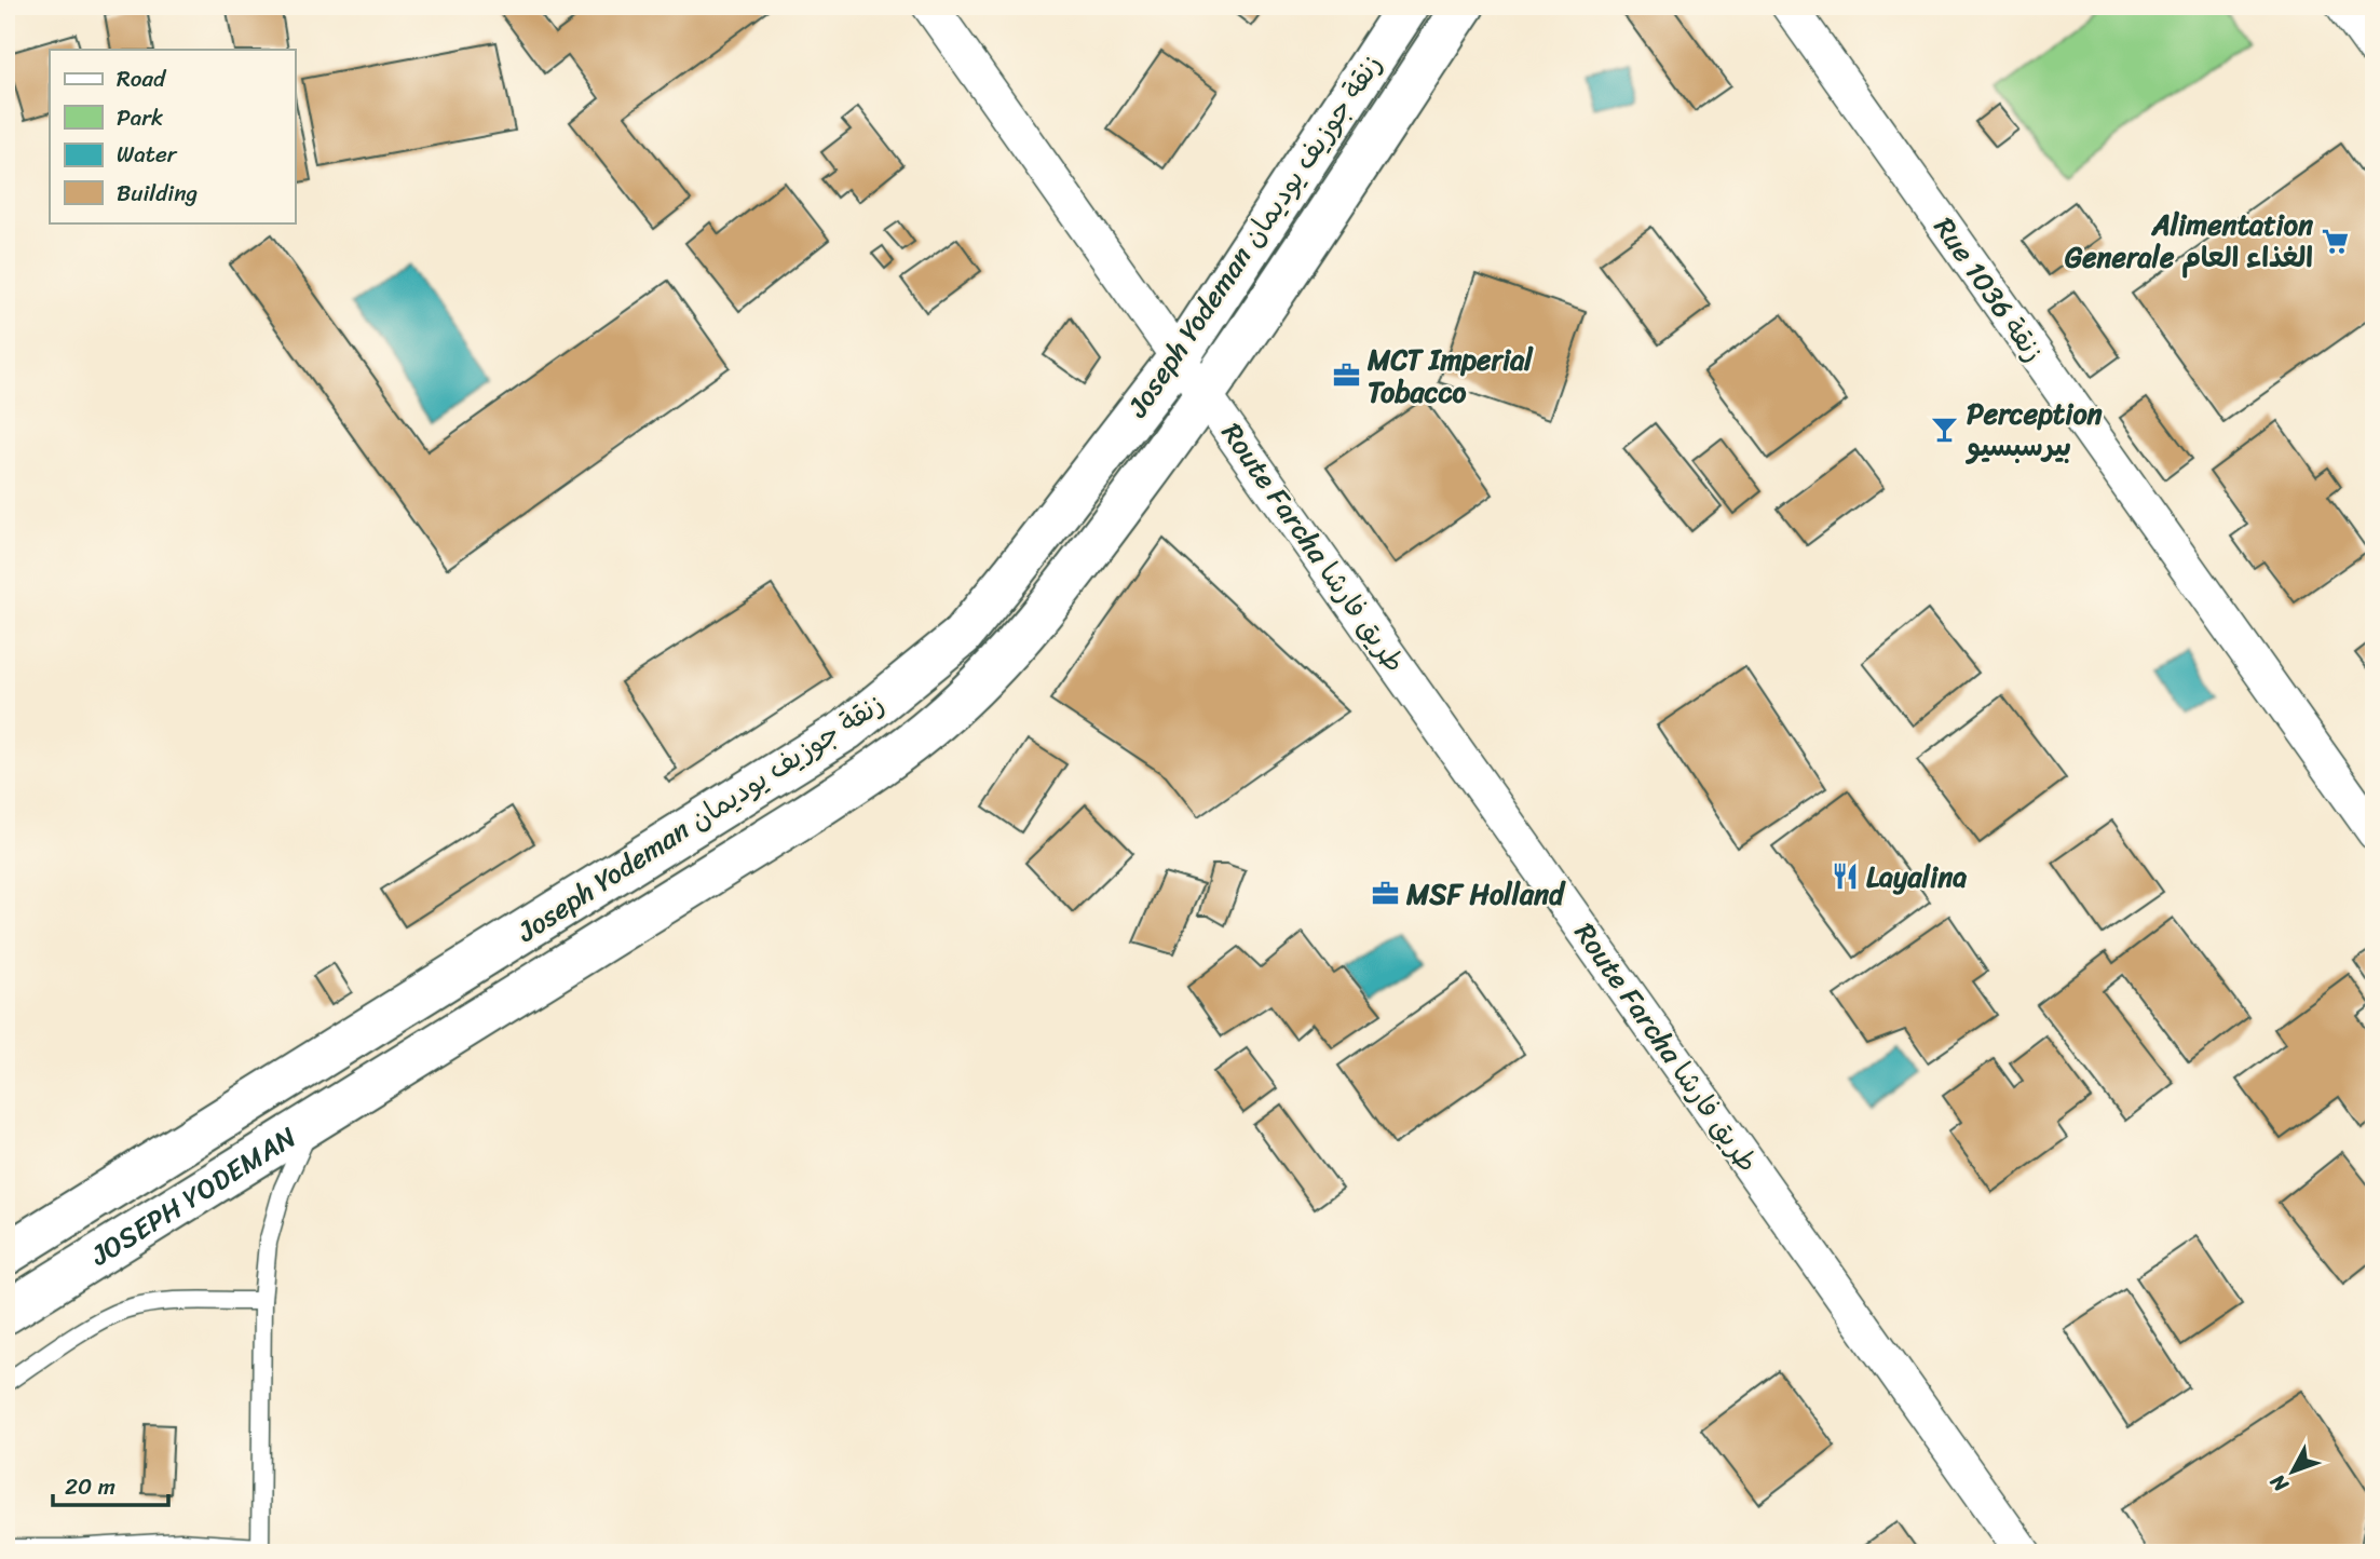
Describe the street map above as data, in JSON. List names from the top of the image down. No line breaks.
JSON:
{"streets":{"street":["Joseph Yodeman زنقة جوزيف يوديمان","Rue 1036 زنقة","Route Farcha طريق فارشا","JOSEPH YODEMAN"]},"crossings":[["Joseph Yodeman زنقة جوزيف يوديمان","Route Farcha طريق فارشا"],["Joseph Yodeman زنقة جوزيف يوديمان","JOSEPH YODEMAN"]],"places":{"supermarket":["Alimentation Generale الغذاء العام"],"office":["MCT Imperial Tobacco","MSF Holland"],"bar":["Perception بيرسبسيو"],"restaurant":["Layalina"]},"legend":["Road","Park","Water","Building"],"scale_bar":"20 m","north":"bottom left"}
